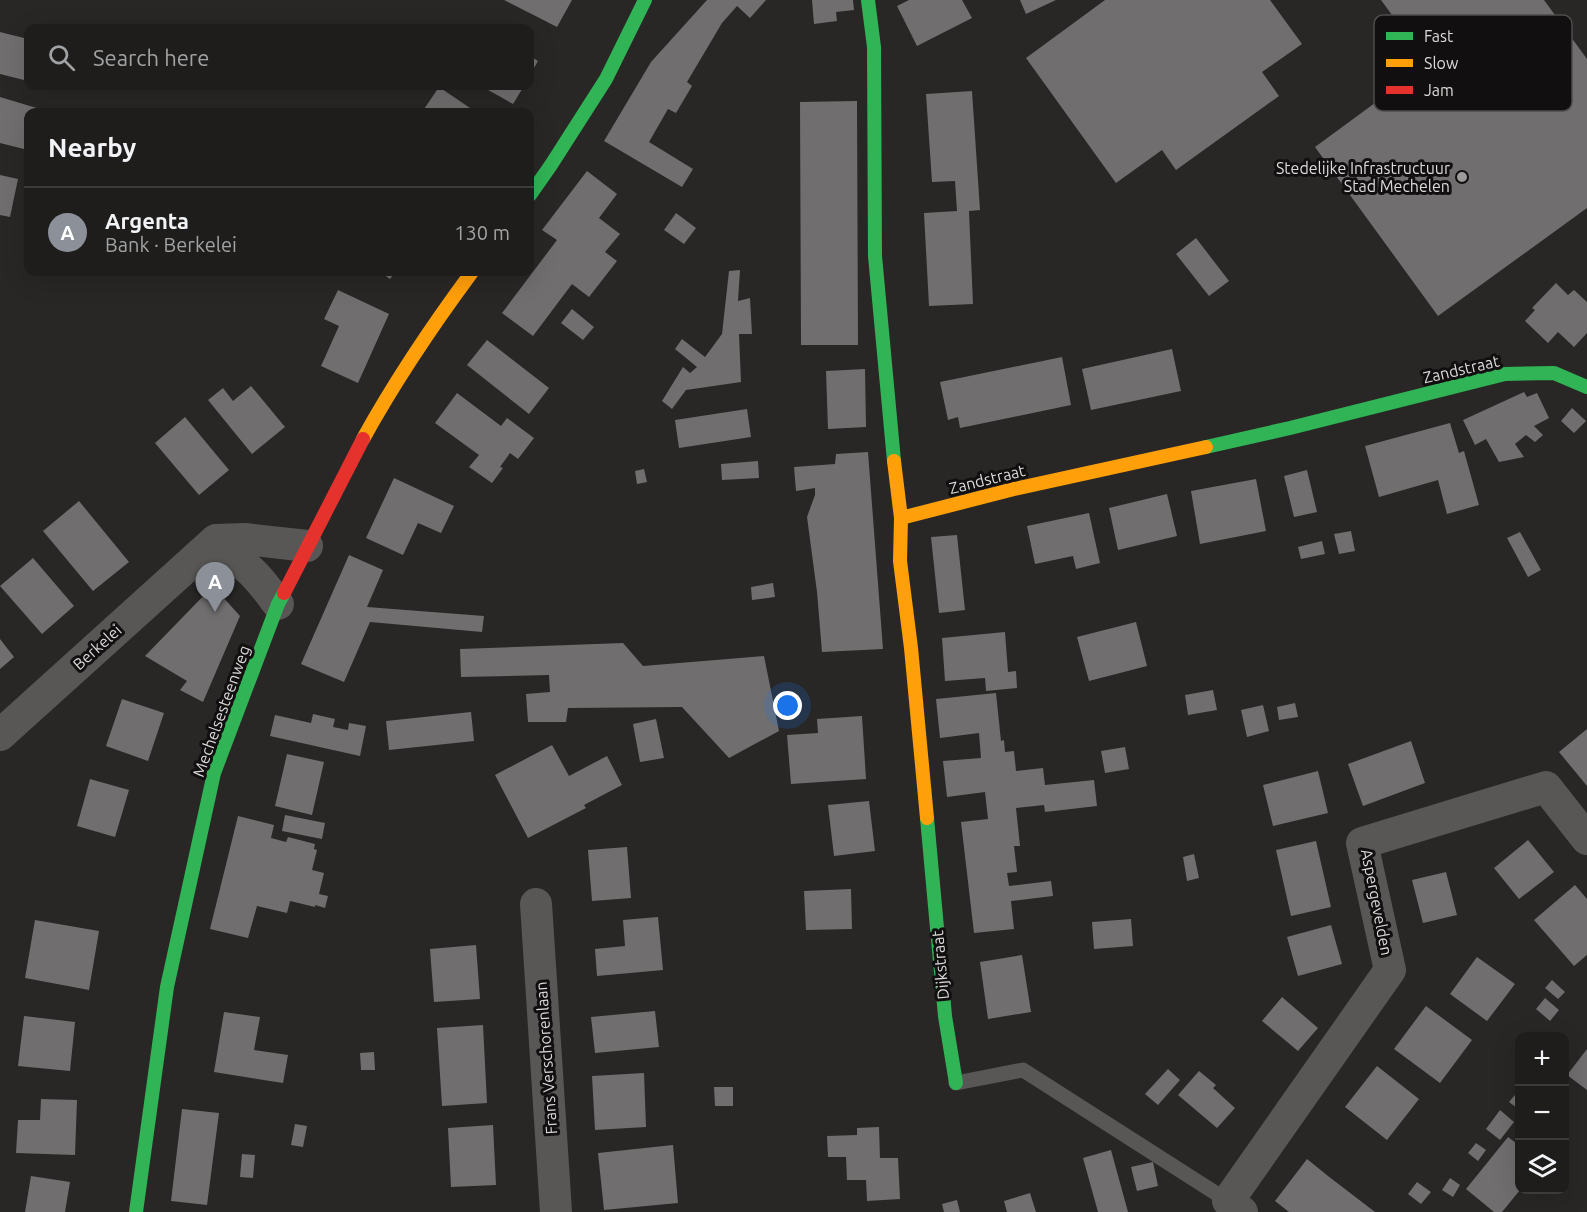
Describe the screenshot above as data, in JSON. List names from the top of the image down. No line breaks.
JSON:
{"streets":{"street":["Zandstraat","Berkelei","Mechelsesteenweg","Aspergevelden","Dijkstraat","Frans Verschorenlaan"]},"crossings":[["Zandstraat","Dijkstraat"],["Berkelei","Mechelsesteenweg"],["Aspergevelden","Dijkstraat"]],"places":["Stedelijke Infrastructuur Stad Mechelen"],"legend":["Fast","Slow","Jam"],"page":{"search":"Search here","heading":"Nearby","list":[{"mark":"A","name":"Argenta","note":"Bank · Berkelei","value":"130 m"}],"pins":"A","map_buttons":["+","−"]}}
